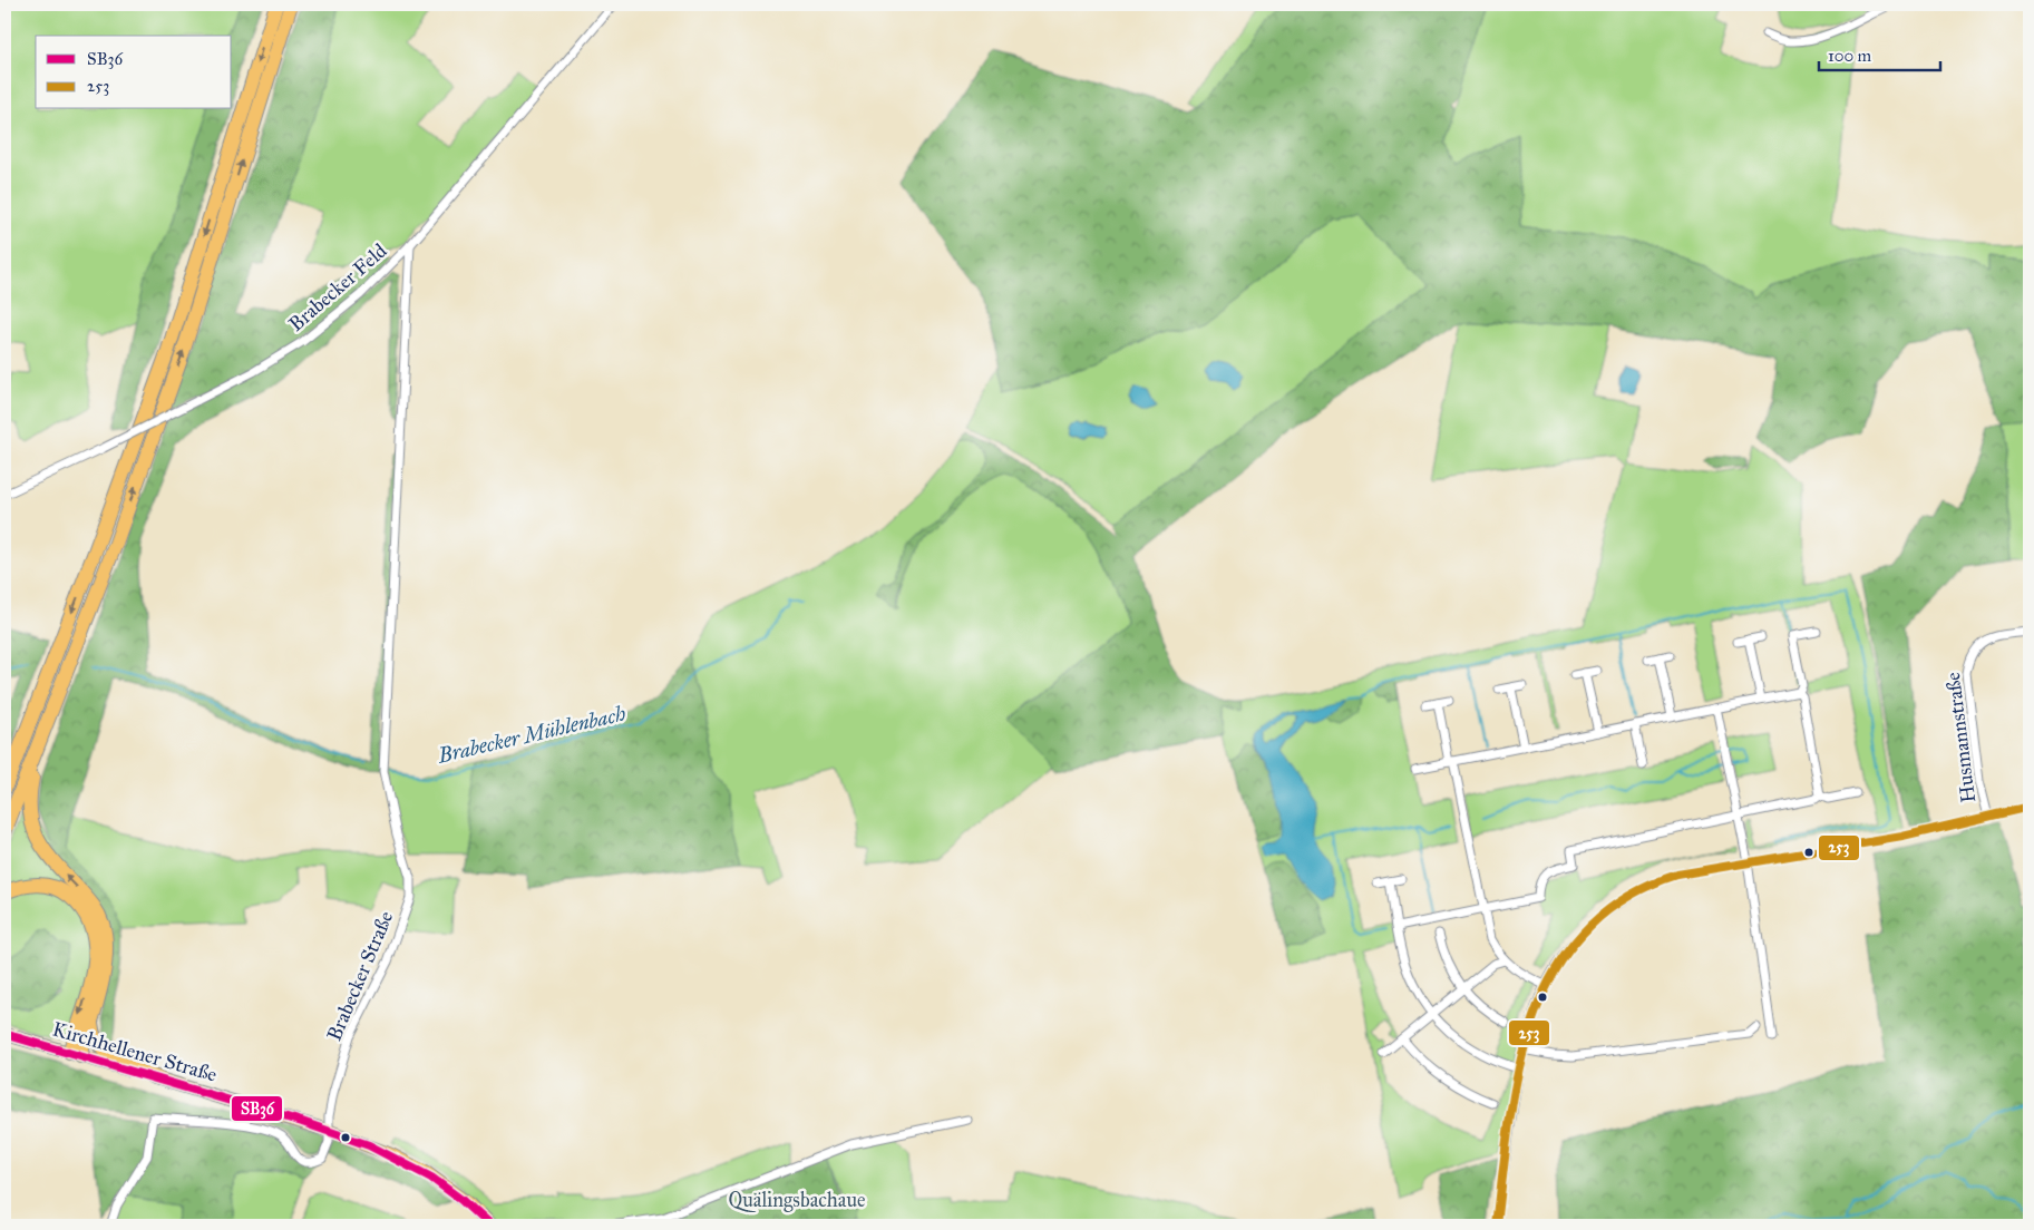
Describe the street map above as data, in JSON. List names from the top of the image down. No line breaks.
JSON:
{"streets":{"main road":["Kirchhellener Straße"],"street":["Brabecker Feld","Husmannstraße","Brabecker Straße"]},"crossings":[["Brabecker Feld","Brabecker Straße"],["Brabecker Straße","Kirchhellener Straße"]],"water":["Brabecker Mühlenbach"],"parks":["Quälingsbachaue"],"lines":["transit line 253","transit line SB36"],"legend":["SB36","253"],"scale_bar":"100 m"}
